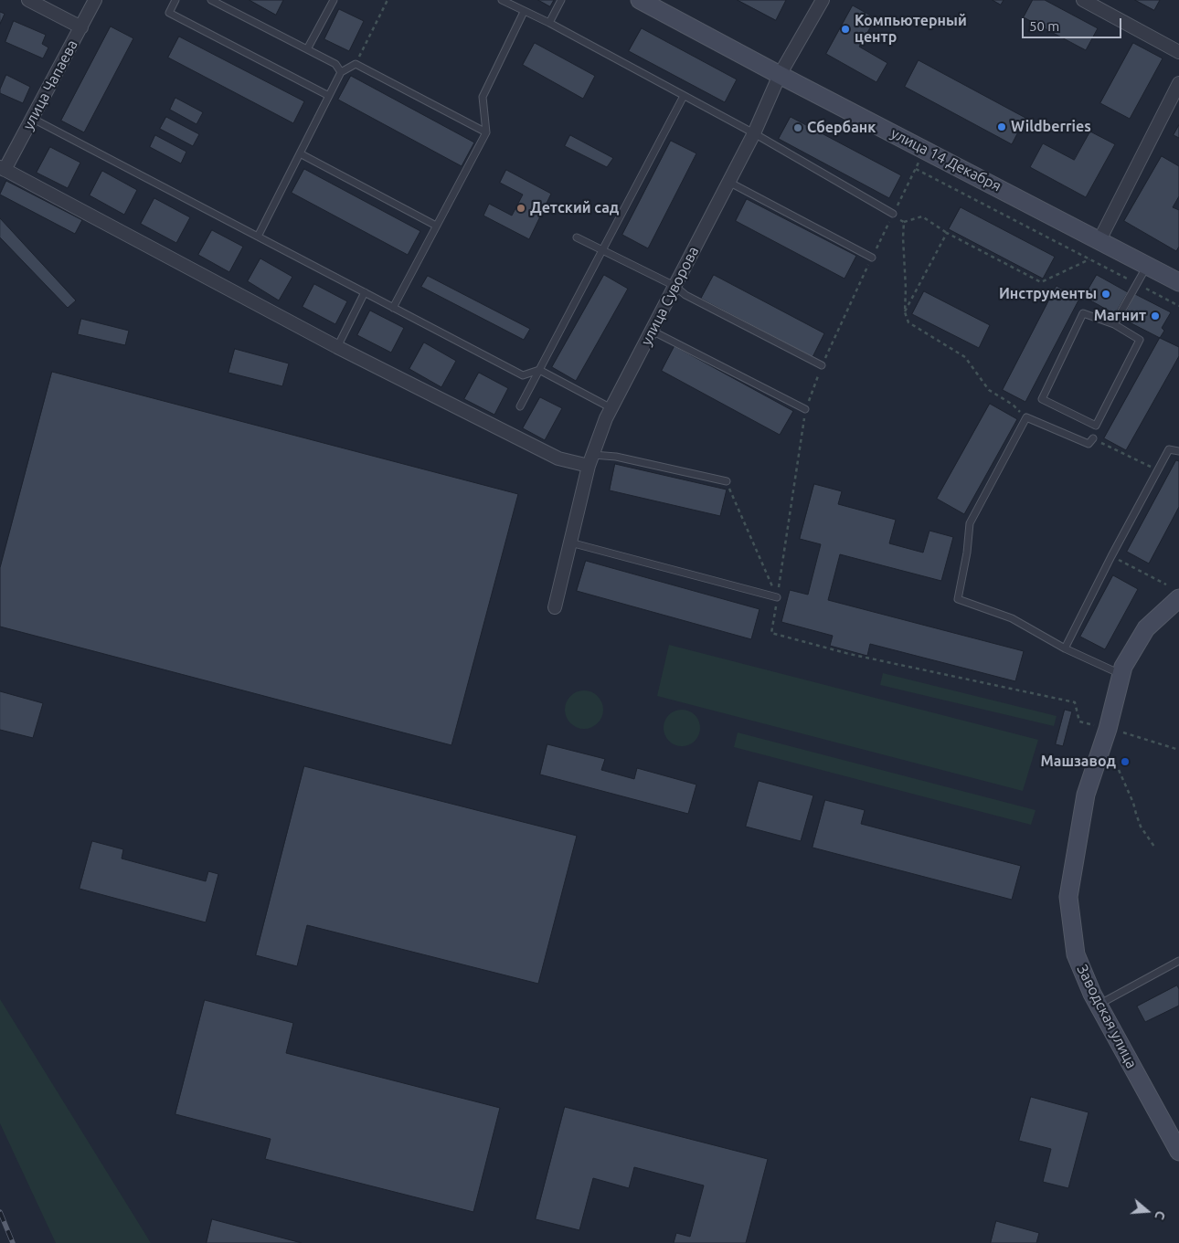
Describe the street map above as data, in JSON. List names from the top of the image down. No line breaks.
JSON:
{"streets":{"main road":["улица 14 Декабря","Заводская улица"],"street":["улица Чапаева","улица Суворова"]},"crossings":[["улица 14 Декабря","улица Суворова"]],"places":["Компьютерный центр","Wildberries","Сбербанк","Детский сад","Инструменты","Магнит","Машзавод"],"scale_bar":"50 m","north":"right"}
